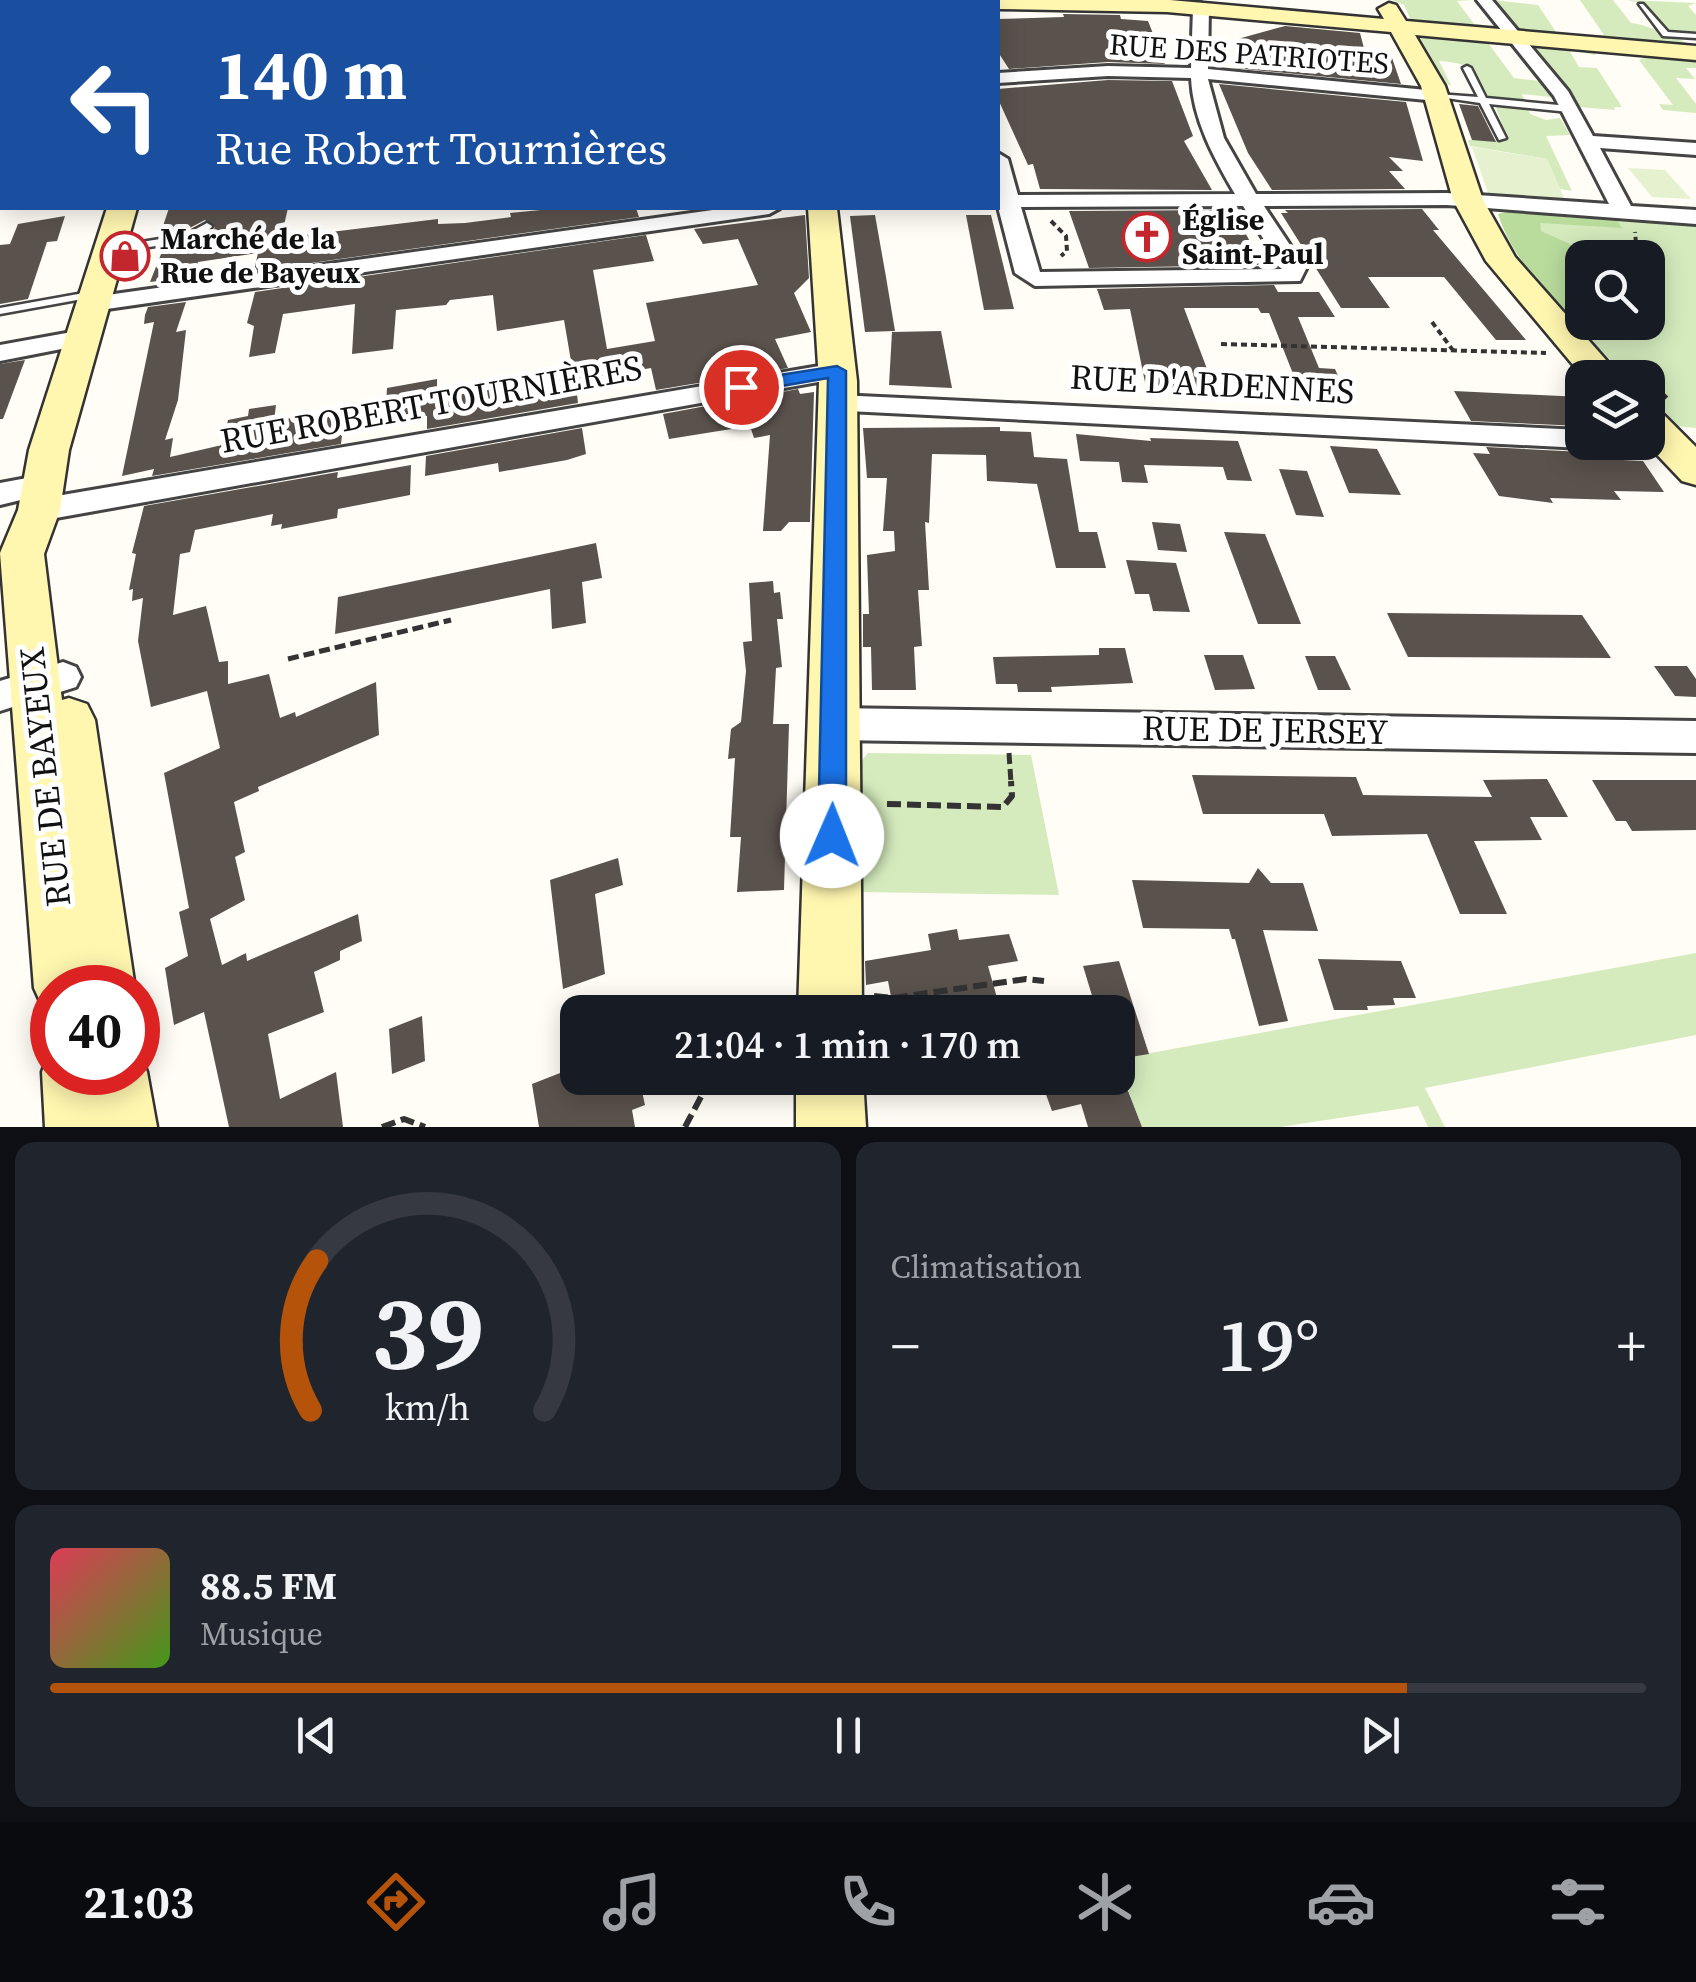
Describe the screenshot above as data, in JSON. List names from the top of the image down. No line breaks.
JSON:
{"streets":{"street":["RUE DES PATRIOTES","RUE D'ARDENNES","RUE ROBERT TOURNIÈRES","RUE DE JERSEY","RUE DE BAYEUX"]},"crossings":[["RUE D'ARDENNES","RUE ROBERT TOURNIÈRES"],["RUE ROBERT TOURNIÈRES","RUE DE BAYEUX"]],"places":{"church":["Église Saint-Paul"],"shop":["Marché de la Rue de Bayeux"]},"page":{"turn":["140 m","Rue Robert Tournières"],"limit":"40","trip":"21:04 · 1 min · 170 m","tile":"Climatisation","heat":["−","19°","+"],"song":["88.5 FM","Musique"],"tabs":"21:03","gauge":["39","km/h"]}}
